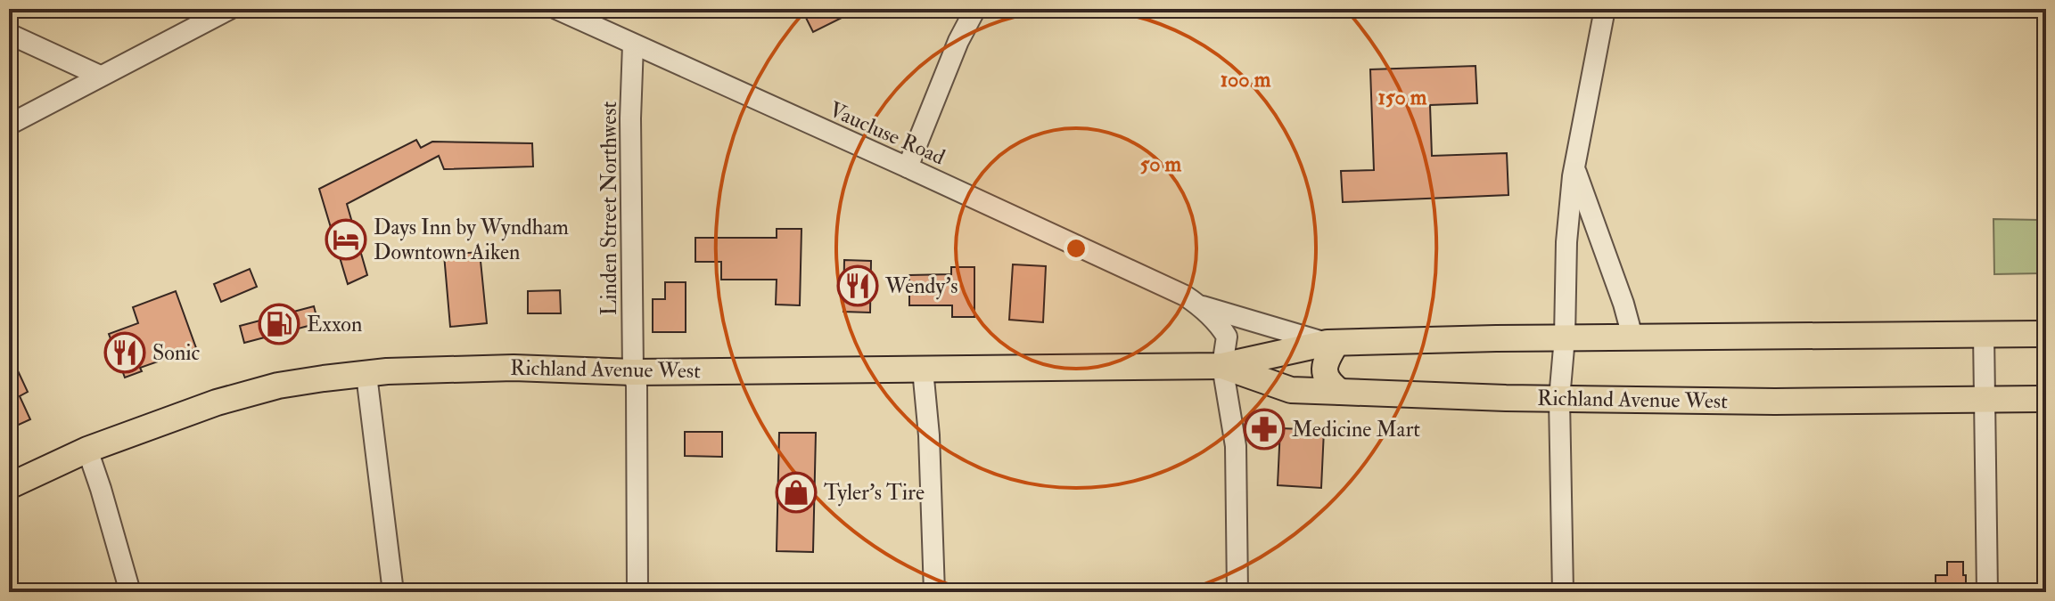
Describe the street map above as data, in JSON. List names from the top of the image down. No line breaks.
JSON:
{"streets":{"main road":["Richland Avenue West"],"street":["Vaucluse Road","Linden Street Northwest"]},"crossings":[["Vaucluse Road","Linden Street Northwest"],["Linden Street Northwest","Richland Avenue West"]],"places":{"hotel":["Days Inn by Wyndham Downtown Aiken"],"restaurant":["Wendy's","Sonic"],"fuel station":["Exxon"],"pharmacy":["Medicine Mart"],"shop":["Tyler's Tire"]},"rings":["100 m","150 m","50 m"]}
